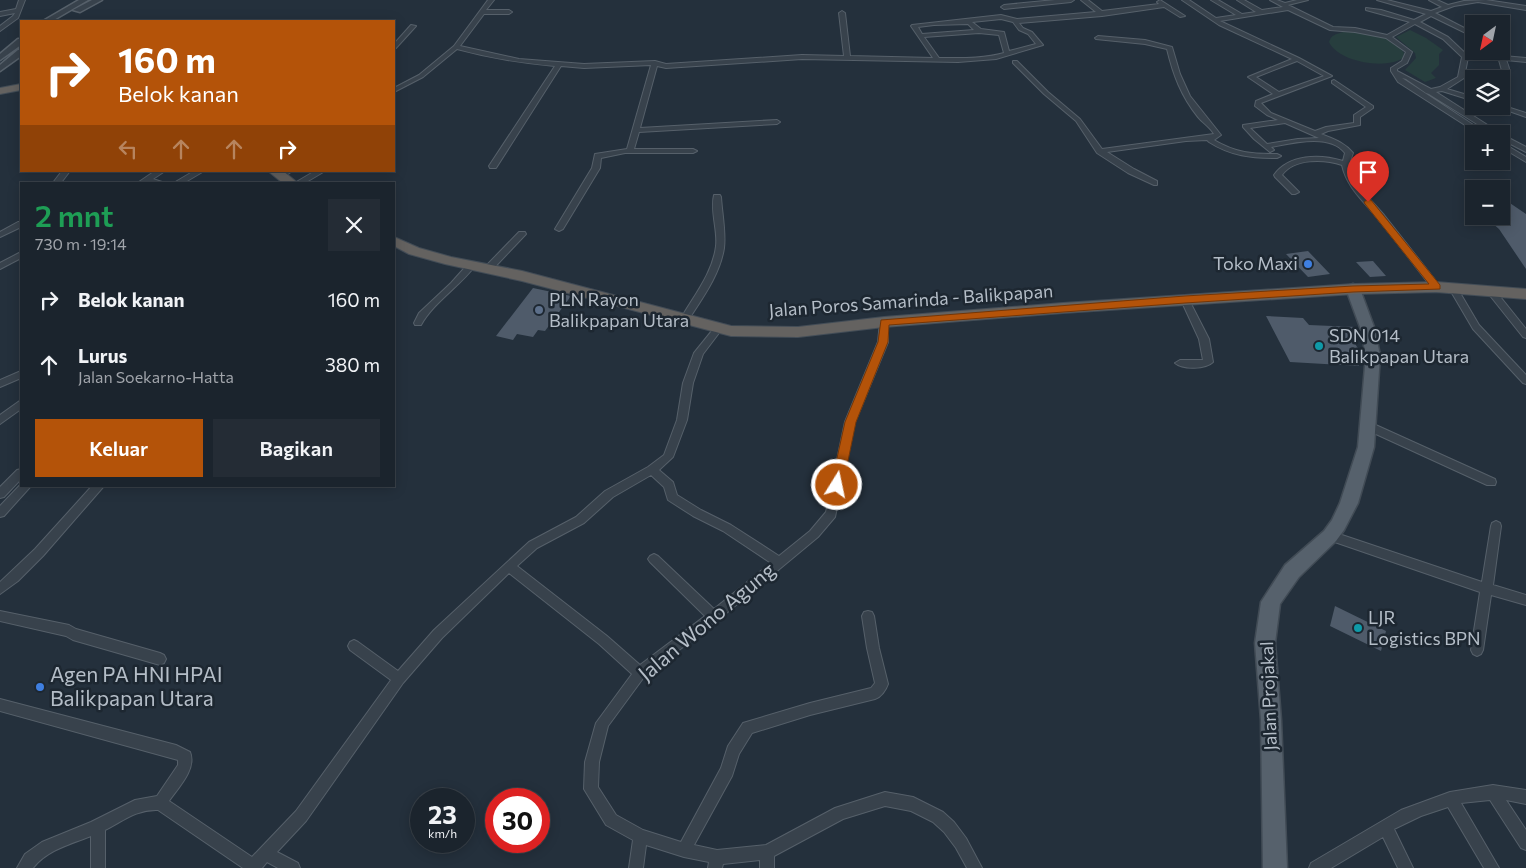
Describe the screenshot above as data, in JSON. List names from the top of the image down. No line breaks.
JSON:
{"streets":{"highway":["Jalan Poros Samarinda - Balikpapan"],"main road":["Jalan Projakal"],"street":["Jalan Wono Agung"]},"crossings":[["Jalan Poros Samarinda - Balikpapan","Jalan Wono Agung"],["Jalan Poros Samarinda - Balikpapan","Jalan Projakal"]],"places":["Toko Maxi","PLN Rayon Balikpapan Utara","SDN 014 Balikpapan Utara","LJR Logistics BPN","Agen PA HNI HPAI Balikpapan Utara"],"north":"bottom left","page":{"map_buttons":["+","−"],"turn":["160 m","Belok kanan"],"heading":["2 mnt","730 m · 19:14"],"list":[{"name":"Belok kanan","value":"160 m"},{"name":"Lurus","note":"Jalan Soekarno-Hatta","value":"380 m"}],"buttons":["Keluar","Bagikan"],"speed":"23 km/h","limit":"30"}}
